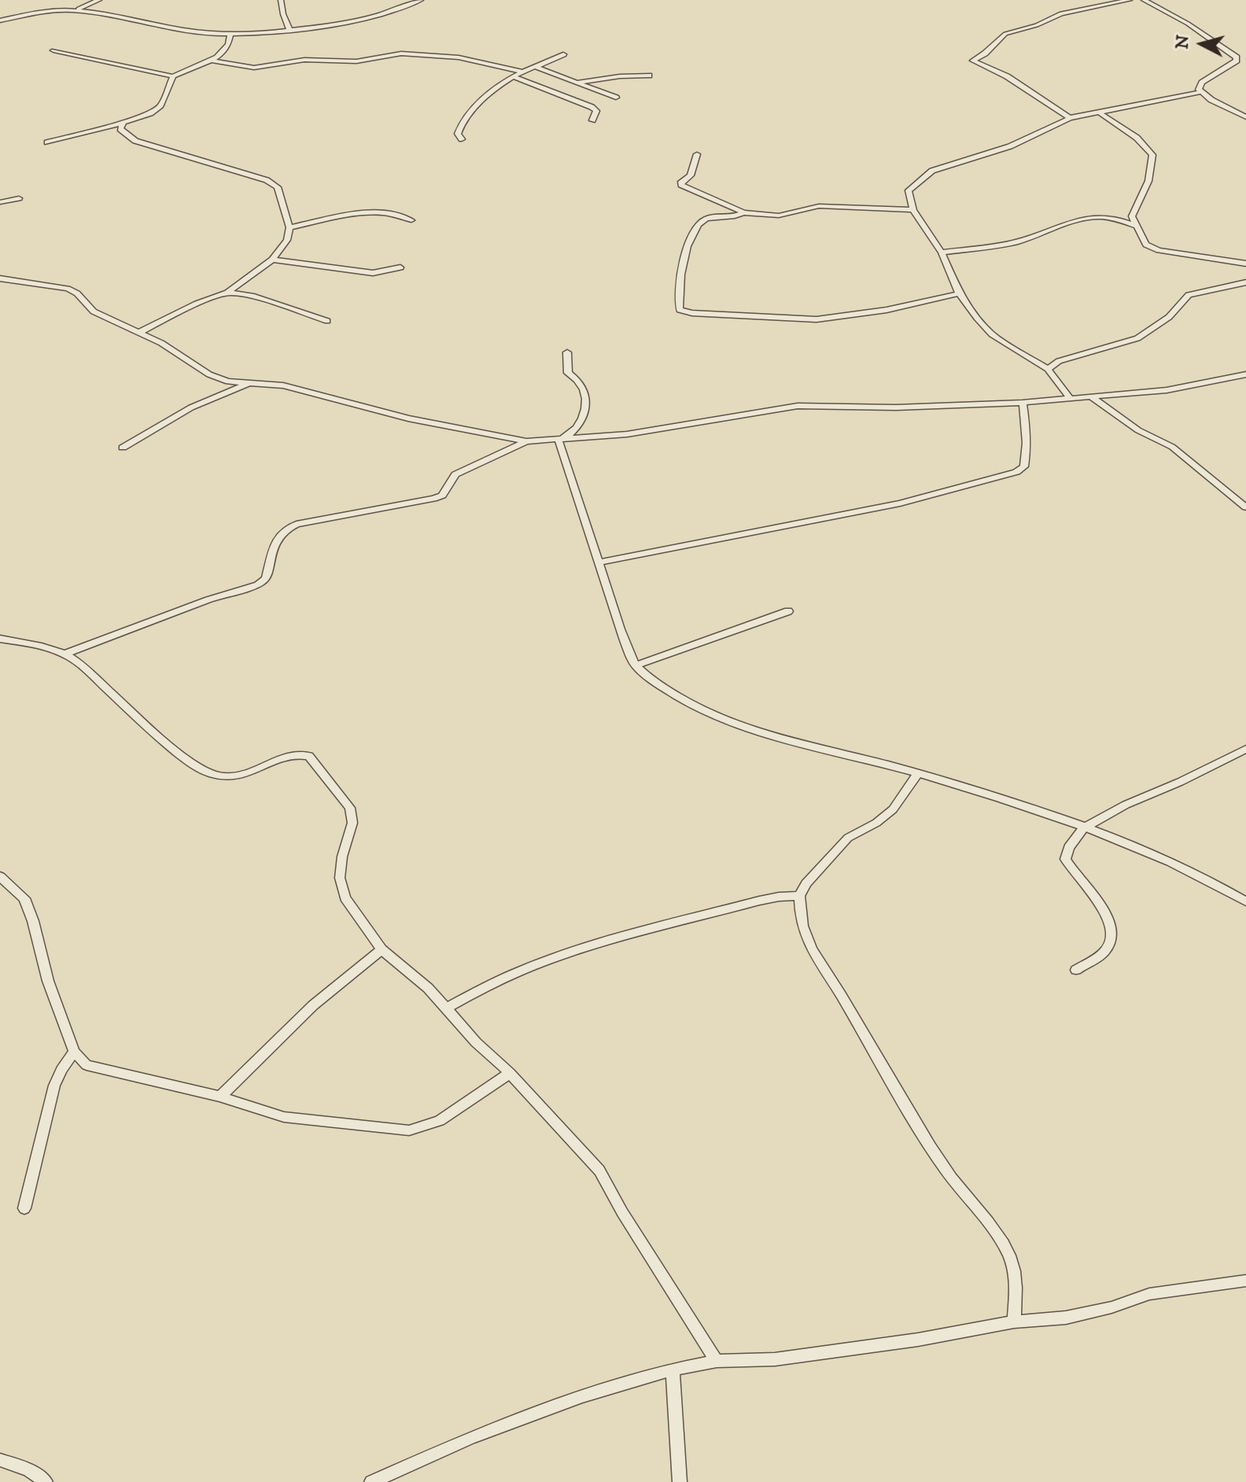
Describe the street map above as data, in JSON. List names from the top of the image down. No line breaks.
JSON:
{"north":"left"}
